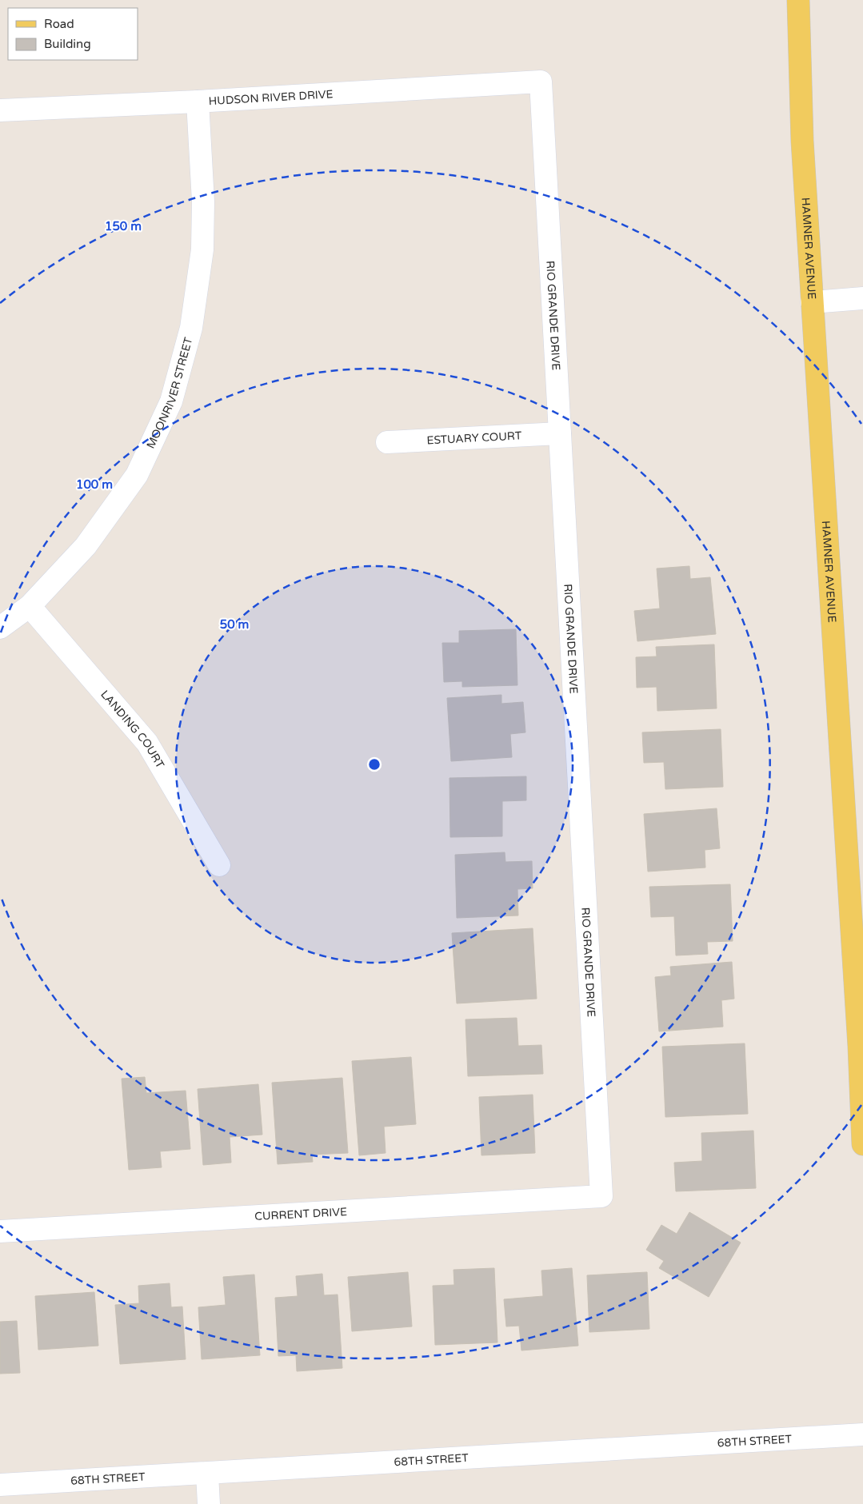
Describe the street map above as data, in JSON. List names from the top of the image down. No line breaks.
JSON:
{"streets":{"main road":["HAMNER AVENUE"],"street":["HUDSON RIVER DRIVE","RIO GRANDE DRIVE","MOONRIVER STREET","ESTUARY COURT","LANDING COURT","CURRENT DRIVE","68TH STREET"]},"crossings":[["HUDSON RIVER DRIVE","RIO GRANDE DRIVE"],["HUDSON RIVER DRIVE","MOONRIVER STREET"],["RIO GRANDE DRIVE","ESTUARY COURT"],["RIO GRANDE DRIVE","CURRENT DRIVE"],["MOONRIVER STREET","LANDING COURT"]],"legend":["Road","Building"],"rings":["150 m","100 m","50 m"]}
